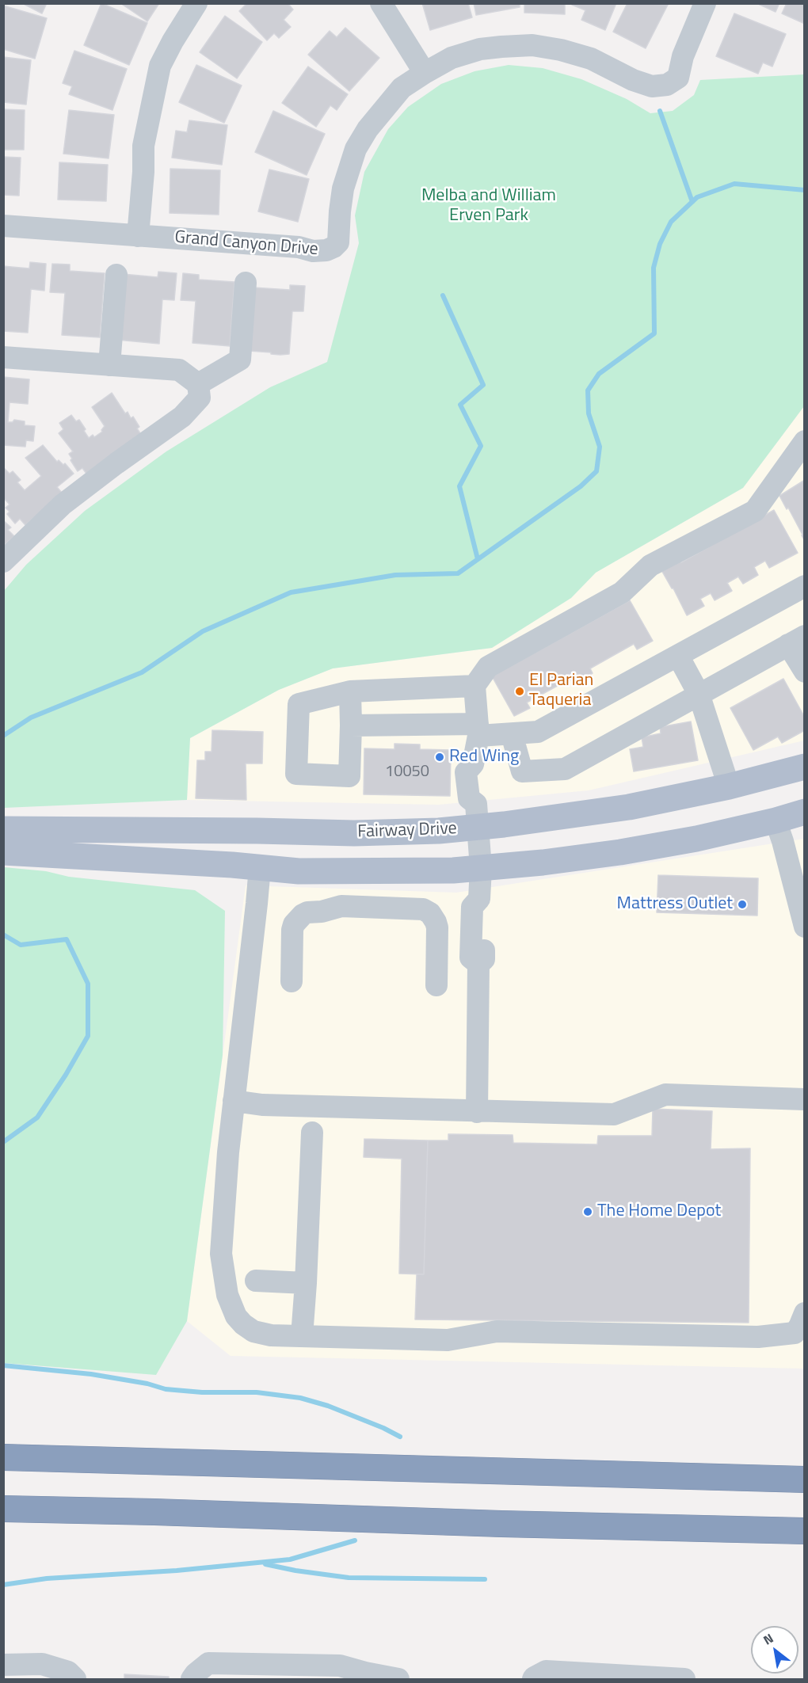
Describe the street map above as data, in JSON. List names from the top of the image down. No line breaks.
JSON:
{"streets":{"main road":["Fairway Drive"],"street":["Grand Canyon Drive"]},"parks":["Melba and William Erven Park"],"places":["El Parian Taqueria","Red Wing","Mattress Outlet","The Home Depot"],"house_numbers":["10050"],"north":"top left"}
